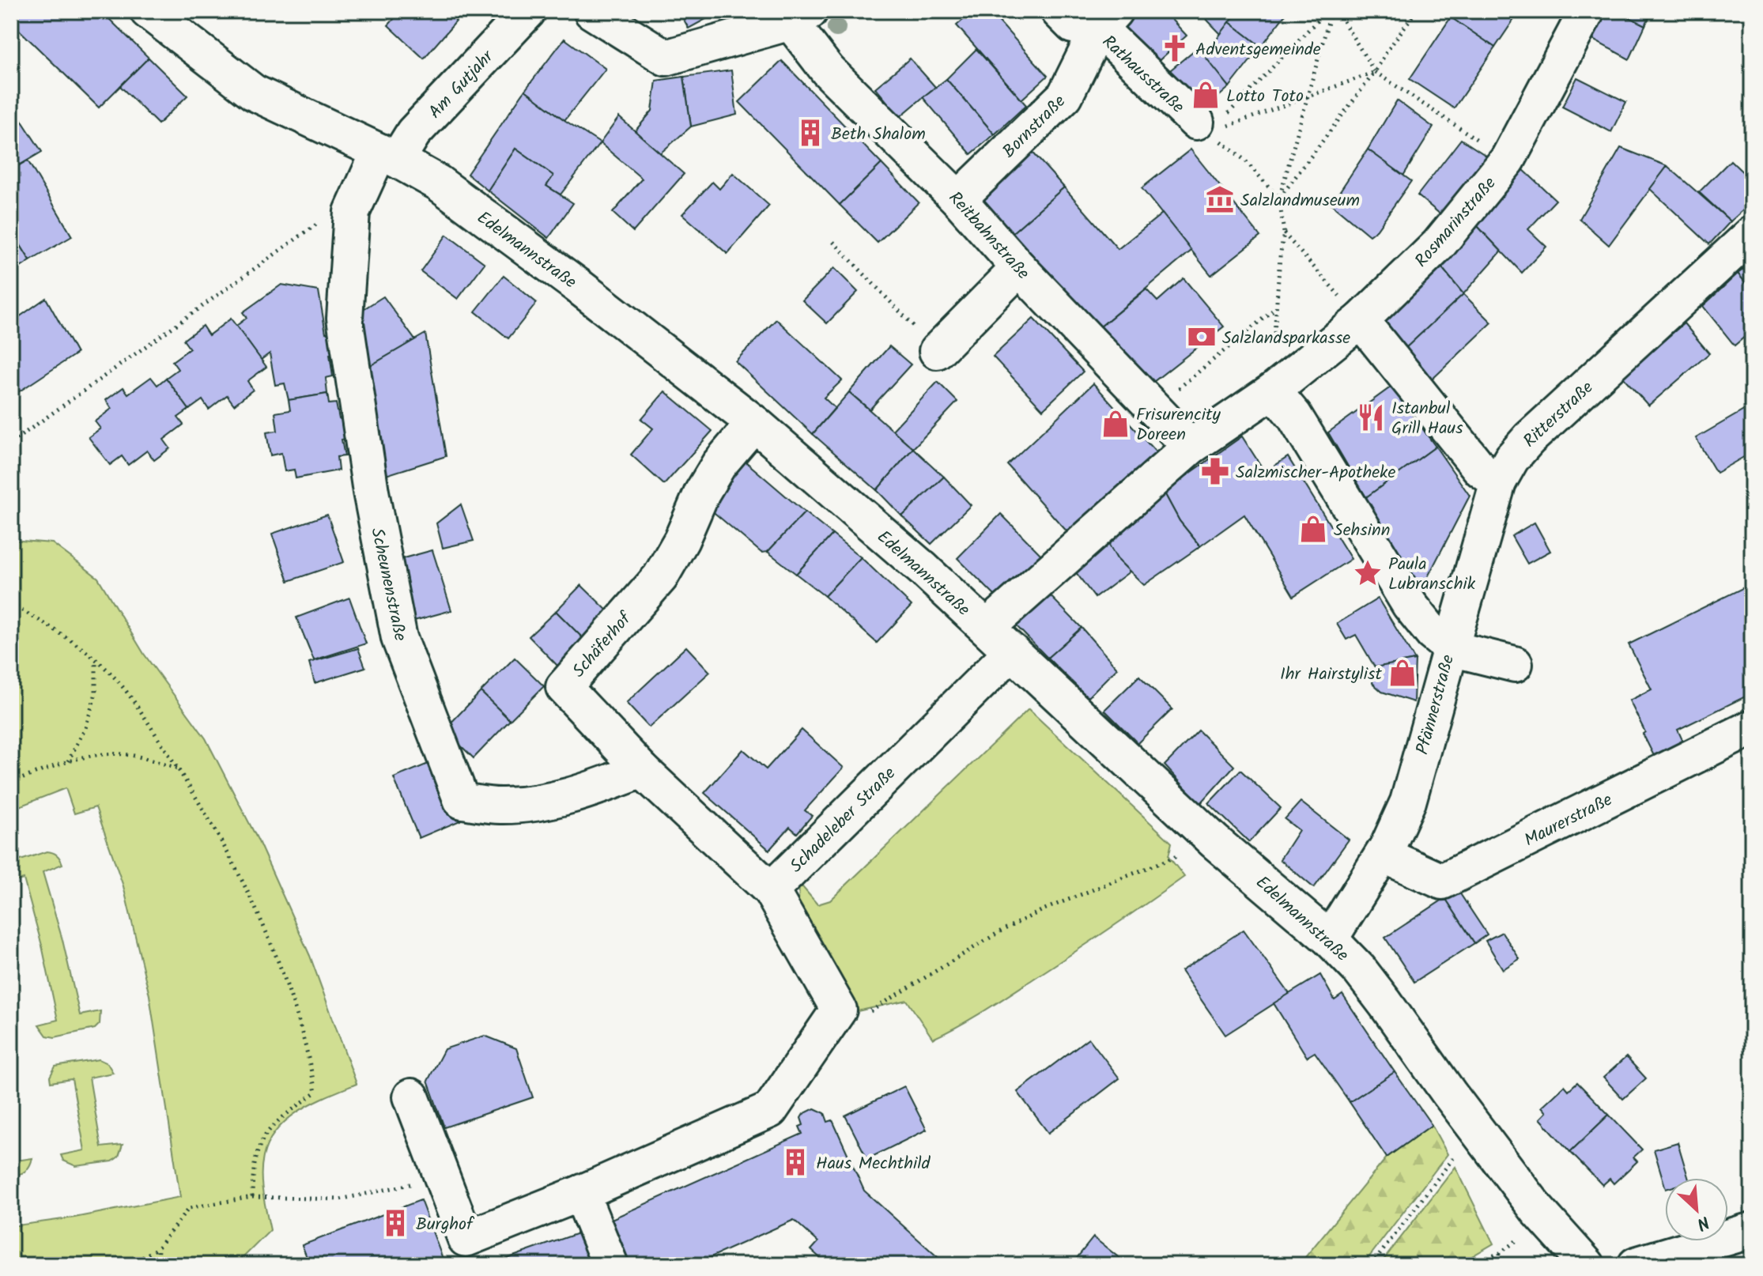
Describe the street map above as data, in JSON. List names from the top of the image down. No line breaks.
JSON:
{"streets":{"street":["Rathausstraße","Am Gutjahr","Bornstraße","Rosmarinstraße","Reitbahnstraße","Edelmannstraße","Ritterstraße","Scheunenstraße","Schäferhof","Pfännerstraße","Schadeleber Straße","Maurerstraße"]},"crossings":[["Rathausstraße","Bornstraße"],["Am Gutjahr","Edelmannstraße"],["Am Gutjahr","Scheunenstraße"],["Bornstraße","Reitbahnstraße"],["Rosmarinstraße","Pfännerstraße"],["Edelmannstraße","Scheunenstraße"],["Edelmannstraße","Schäferhof"],["Edelmannstraße","Pfännerstraße"],["Edelmannstraße","Schadeleber Straße"],["Ritterstraße","Pfännerstraße"],["Scheunenstraße","Schäferhof"],["Schäferhof","Schadeleber Straße"],["Pfännerstraße","Maurerstraße"]],"places":{"church":["Adventsgemeinde"],"shop":["Lotto Toto","Frisurencity Doreen","Sehsinn","Ihr Hairstylist"],"building":["Beth Shalom","Haus Mechthild","Burghof"],"museum":["Salzlandmuseum"],"bank":["Salzlandsparkasse"],"restaurant":["Istanbul Grill Haus"],"pharmacy":["Salzmischer-Apotheke"],"place":["Paula Lubranschik"]},"north":"bottom right"}
